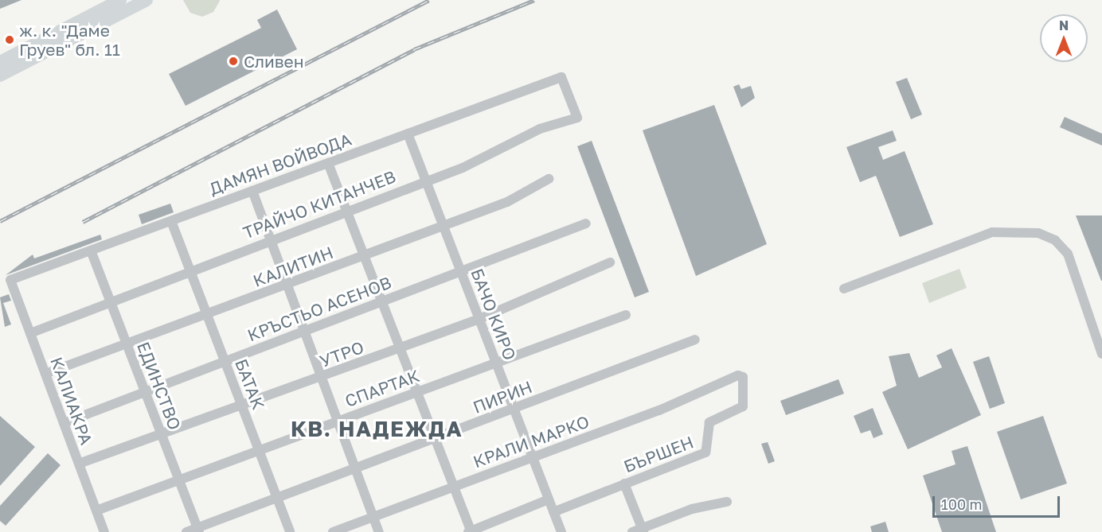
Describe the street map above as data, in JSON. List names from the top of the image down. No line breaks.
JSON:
{"streets":{"street":["ДАМЯН ВОЙВОДА","ТРАЙЧО КИТАНЧЕВ","КАЛИТИН","КРЪСТЬО АСЕНОВ","БАЧО КИРО","УТРО","БАТАК","ЕДИНСТВО","СПАРТАК","ПИРИН","КАЛИАКРА","КРАЛИ МАРКО","БЪРШЕН"]},"crossings":[["ДАМЯН ВОЙВОДА","ТРАЙЧО КИТАНЧЕВ"],["ДАМЯН ВОЙВОДА","БАЧО КИРО"],["ДАМЯН ВОЙВОДА","БАТАК"],["ДАМЯН ВОЙВОДА","ЕДИНСТВО"],["ДАМЯН ВОЙВОДА","КАЛИАКРА"],["ТРАЙЧО КИТАНЧЕВ","БАЧО КИРО"],["ТРАЙЧО КИТАНЧЕВ","БАТАК"],["ТРАЙЧО КИТАНЧЕВ","ЕДИНСТВО"],["ТРАЙЧО КИТАНЧЕВ","КАЛИАКРА"],["КАЛИТИН","БАЧО КИРО"],["КАЛИТИН","БАТАК"],["КАЛИТИН","ЕДИНСТВО"],["КАЛИТИН","КАЛИАКРА"],["КРЪСТЬО АСЕНОВ","БАЧО КИРО"],["КРЪСТЬО АСЕНОВ","БАТАК"],["КРЪСТЬО АСЕНОВ","ЕДИНСТВО"],["КРЪСТЬО АСЕНОВ","КАЛИАКРА"],["БАЧО КИРО","УТРО"],["БАЧО КИРО","СПАРТАК"],["БАЧО КИРО","ПИРИН"],["БАЧО КИРО","КРАЛИ МАРКО"],["БАЧО КИРО","БЪРШЕН"],["УТРО","БАТАК"],["УТРО","ЕДИНСТВО"],["УТРО","КАЛИАКРА"],["БАТАК","СПАРТАК"],["БАТАК","ПИРИН"],["ЕДИНСТВО","СПАРТАК"],["ЕДИНСТВО","ПИРИН"],["СПАРТАК","КАЛИАКРА"],["КРАЛИ МАРКО","БЪРШЕН"]],"districts":["КВ. НАДЕЖДА"],"places":["ж. к. \"Даме Груев\" бл. 11","Сливен"],"scale_bar":"100 m","north":"top"}
